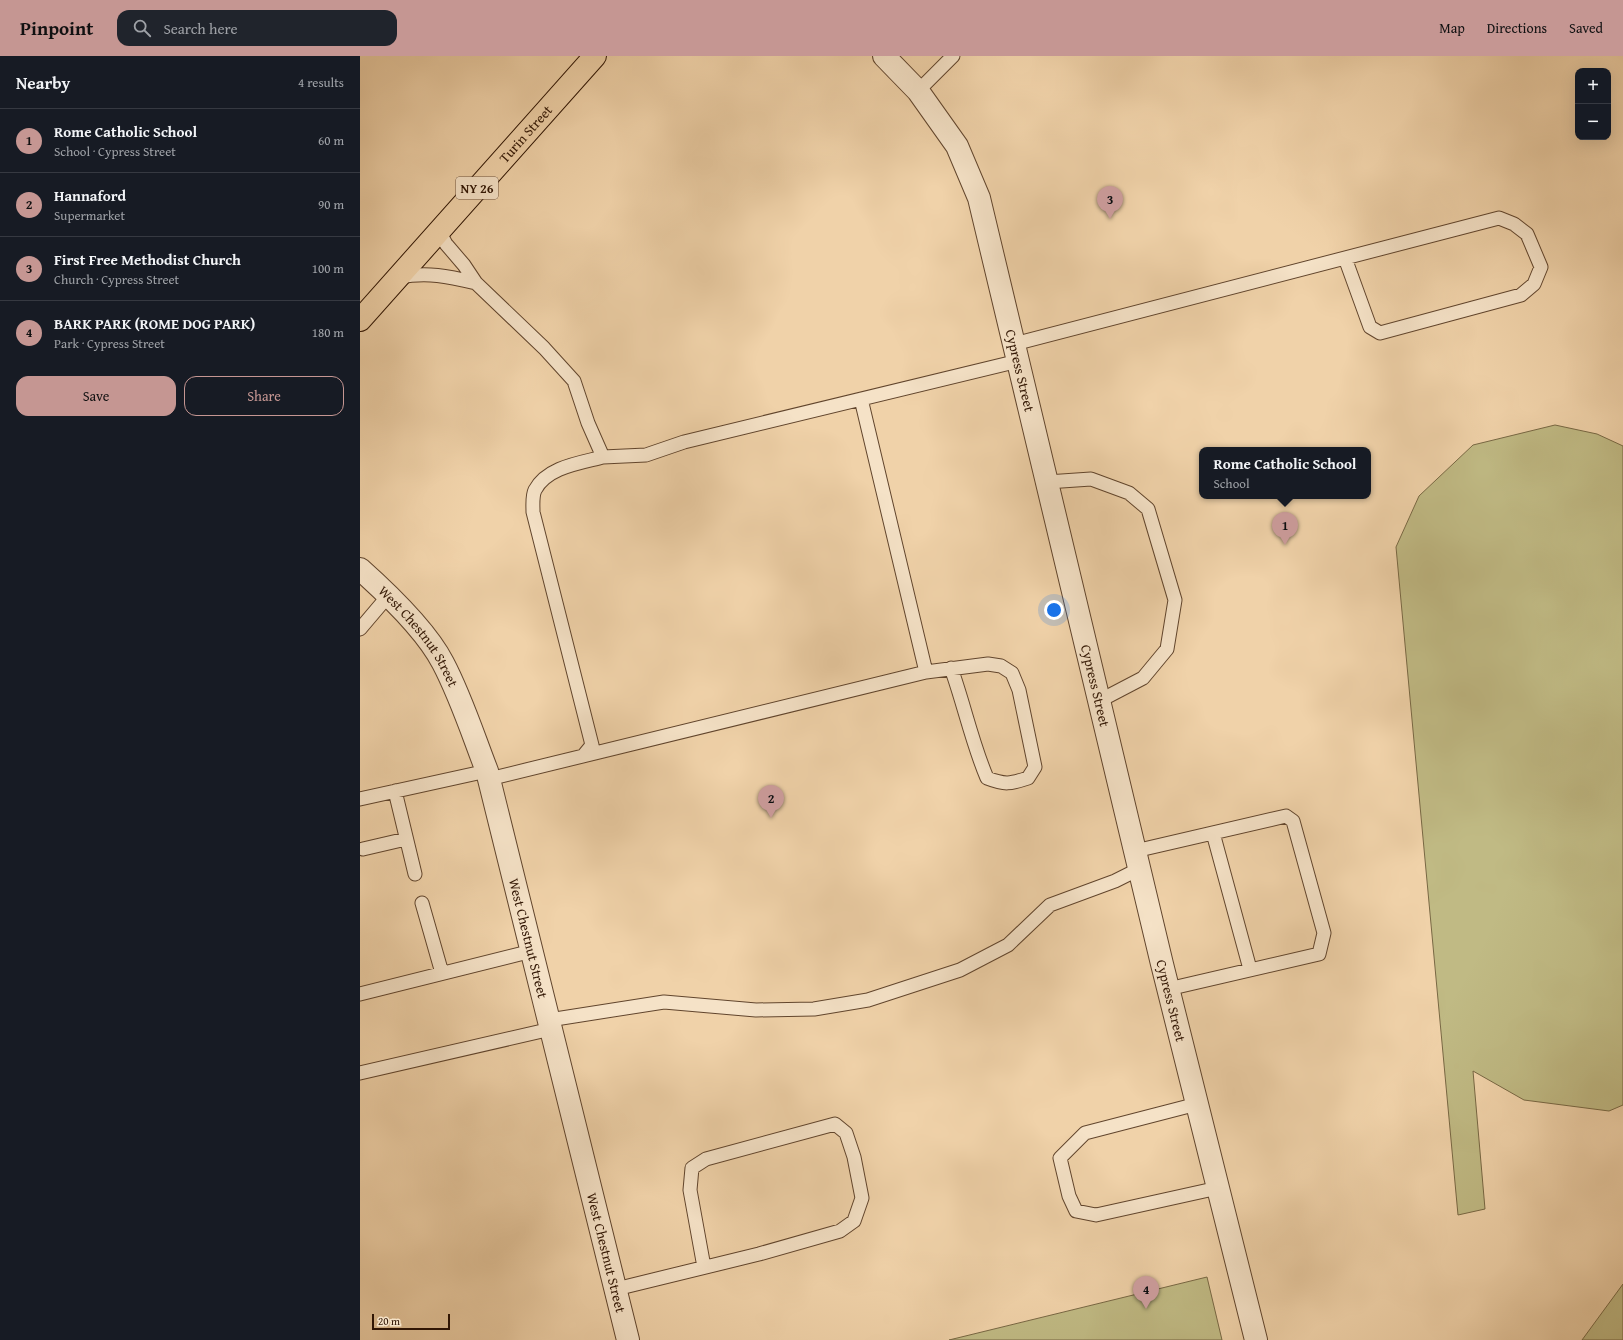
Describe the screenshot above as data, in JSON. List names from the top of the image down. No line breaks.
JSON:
{"streets":{"main road":["Turin Street","NY 26"],"street":["Cypress Street","West Chestnut Street"]},"scale_bar":"20 m","page":{"header":"Pinpoint","search":"Search here","nav":["Map","Directions","Saved"],"heading":["Nearby","4 results"],"map_buttons":["+","−"],"list":[{"mark":"1","name":"Rome Catholic School","note":"School · Cypress Street","value":"60 m"},{"mark":"2","name":"Hannaford","note":"Supermarket","value":"90 m"},{"mark":"3","name":"First Free Methodist Church","note":"Church · Cypress Street","value":"100 m"},{"mark":"4","name":"BARK PARK (ROME DOG PARK)","note":"Park · Cypress Street","value":"180 m"}],"pins":["3","1","2","4"],"buttons":["Save","Share"],"popup":["Rome Catholic School","School"],"scale":"20 m"}}
